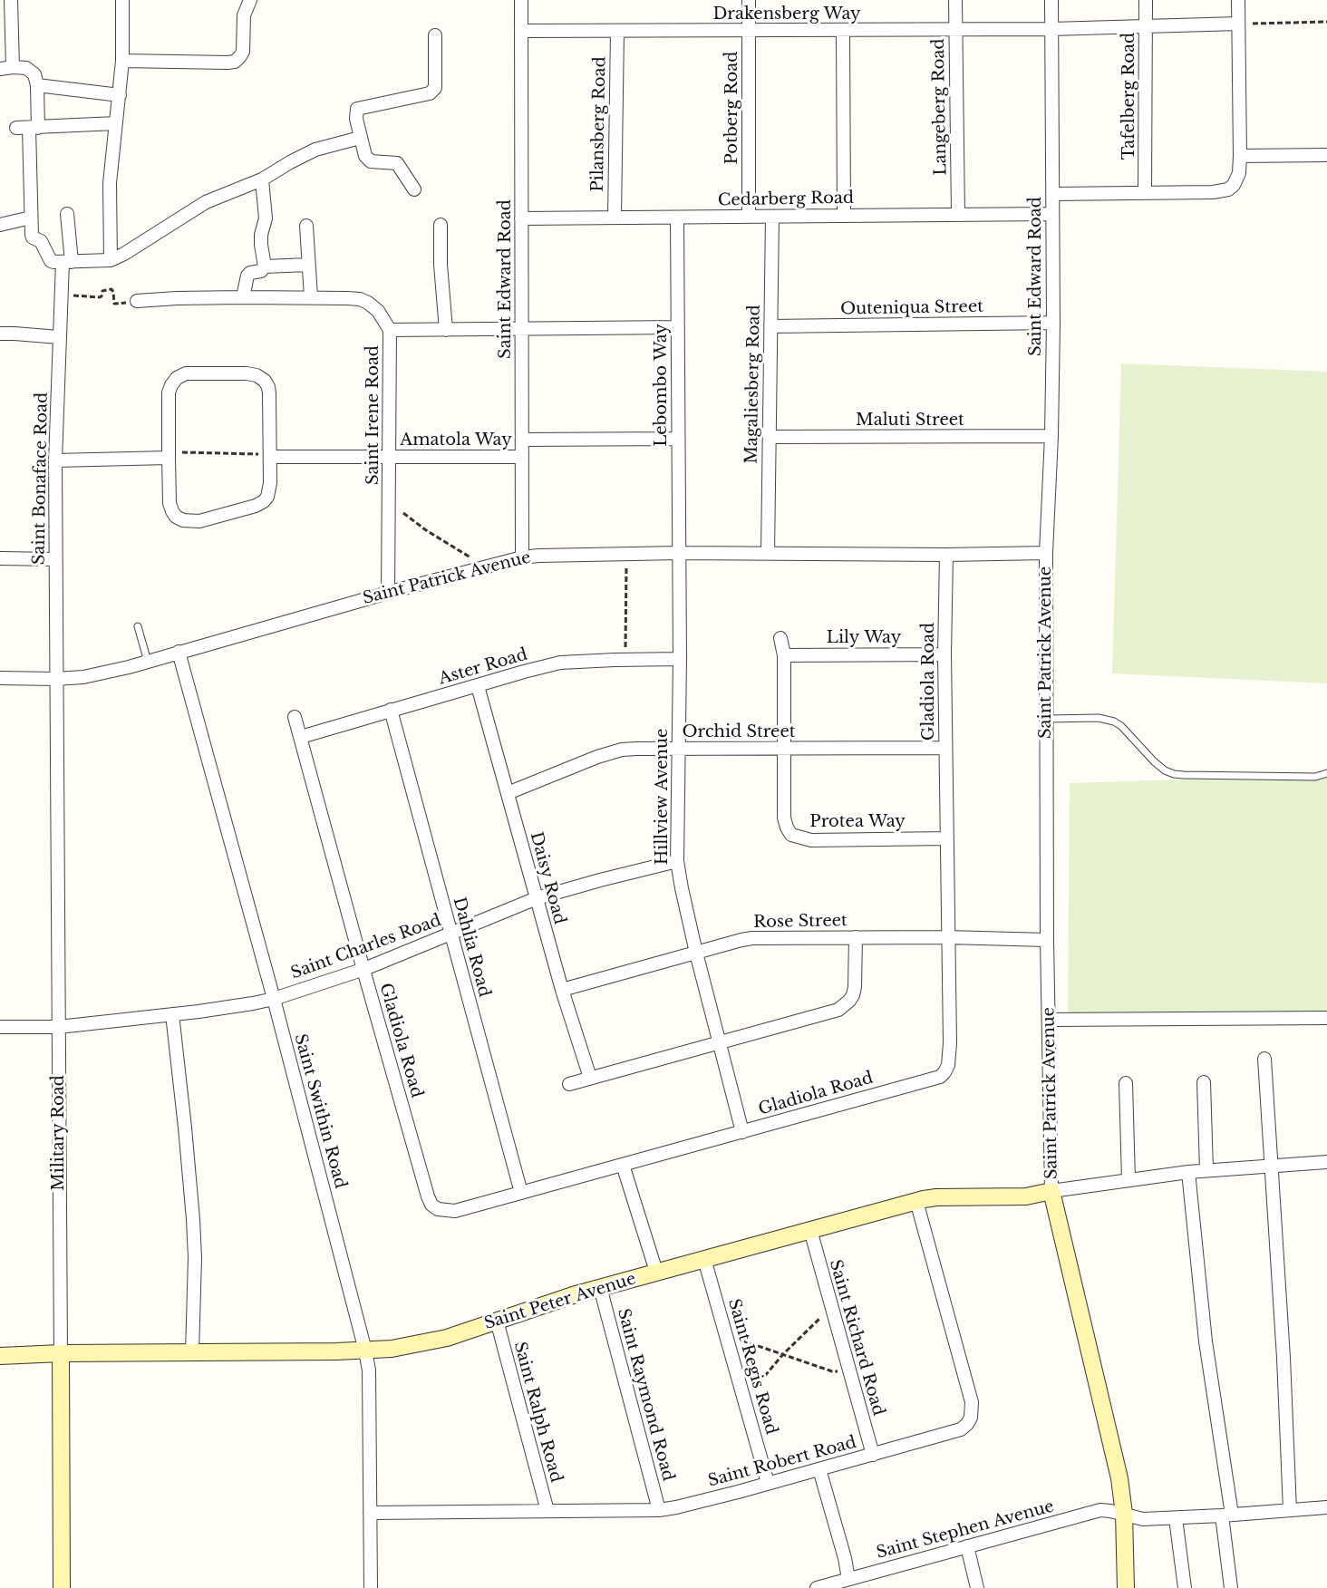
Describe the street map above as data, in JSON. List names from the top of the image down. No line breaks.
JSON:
{"streets":{"street":["Drakensberg Way","Tafelberg Road","Langeberg Road","Potberg Road","Pilansberg Road","Cedarberg Road","Saint Edward Road","Outeniqua Street","Magaliesberg Road","Lebombo Way","Saint Irene Road","Maluti Street","Amatola Way","Saint Bonaface Road","Saint Patrick Avenue","Lily Way","Aster Road","Gladiola Road","Orchid Street","Hillview Avenue","Protea Way","Daisy Road","Rose Street","Saint Charles Road","Dahlia Road","Saint Swithin Road","Military Road","Saint Peter Avenue","Saint Richard Road","Saint Regis Road","Saint Raymond Road","Saint Ralph Road","Saint Robert Road","Saint Stephen Avenue"]},"crossings":[["Drakensberg Way","Tafelberg Road"],["Drakensberg Way","Langeberg Road"],["Drakensberg Way","Potberg Road"],["Drakensberg Way","Pilansberg Road"],["Drakensberg Way","Saint Edward Road"],["Langeberg Road","Cedarberg Road"],["Potberg Road","Cedarberg Road"],["Pilansberg Road","Cedarberg Road"],["Cedarberg Road","Saint Edward Road"],["Cedarberg Road","Magaliesberg Road"],["Cedarberg Road","Lebombo Way"],["Saint Edward Road","Outeniqua Street"],["Saint Edward Road","Saint Irene Road"],["Saint Edward Road","Maluti Street"],["Saint Edward Road","Amatola Way"],["Saint Edward Road","Saint Patrick Avenue"],["Outeniqua Street","Magaliesberg Road"],["Magaliesberg Road","Maluti Street"],["Magaliesberg Road","Saint Patrick Avenue"],["Lebombo Way","Saint Irene Road"],["Lebombo Way","Saint Patrick Avenue"],["Lebombo Way","Hillview Avenue"],["Saint Irene Road","Amatola Way"],["Saint Irene Road","Saint Patrick Avenue"],["Saint Bonaface Road","Saint Patrick Avenue"],["Saint Bonaface Road","Military Road"],["Saint Patrick Avenue","Gladiola Road"],["Saint Patrick Avenue","Hillview Avenue"],["Saint Patrick Avenue","Rose Street"],["Saint Patrick Avenue","Saint Swithin Road"],["Saint Patrick Avenue","Military Road"],["Saint Patrick Avenue","Saint Peter Avenue"],["Saint Patrick Avenue","Saint Stephen Avenue"],["Lily Way","Gladiola Road"],["Aster Road","Hillview Avenue"],["Aster Road","Daisy Road"],["Aster Road","Dahlia Road"],["Gladiola Road","Orchid Street"],["Gladiola Road","Hillview Avenue"],["Gladiola Road","Protea Way"],["Gladiola Road","Rose Street"],["Gladiola Road","Saint Charles Road"],["Gladiola Road","Dahlia Road"],["Orchid Street","Hillview Avenue"],["Orchid Street","Protea Way"],["Orchid Street","Daisy Road"],["Hillview Avenue","Rose Street"],["Hillview Avenue","Saint Charles Road"],["Daisy Road","Rose Street"],["Daisy Road","Saint Charles Road"],["Saint Charles Road","Dahlia Road"],["Saint Charles Road","Saint Swithin Road"],["Saint Charles Road","Military Road"],["Saint Swithin Road","Saint Peter Avenue"],["Saint Swithin Road","Saint Robert Road"],["Military Road","Saint Peter Avenue"],["Saint Peter Avenue","Saint Richard Road"],["Saint Peter Avenue","Saint Regis Road"],["Saint Peter Avenue","Saint Raymond Road"],["Saint Peter Avenue","Saint Ralph Road"],["Saint Peter Avenue","Saint Robert Road"],["Saint Richard Road","Saint Robert Road"],["Saint Regis Road","Saint Robert Road"],["Saint Raymond Road","Saint Robert Road"],["Saint Ralph Road","Saint Robert Road"]]}
